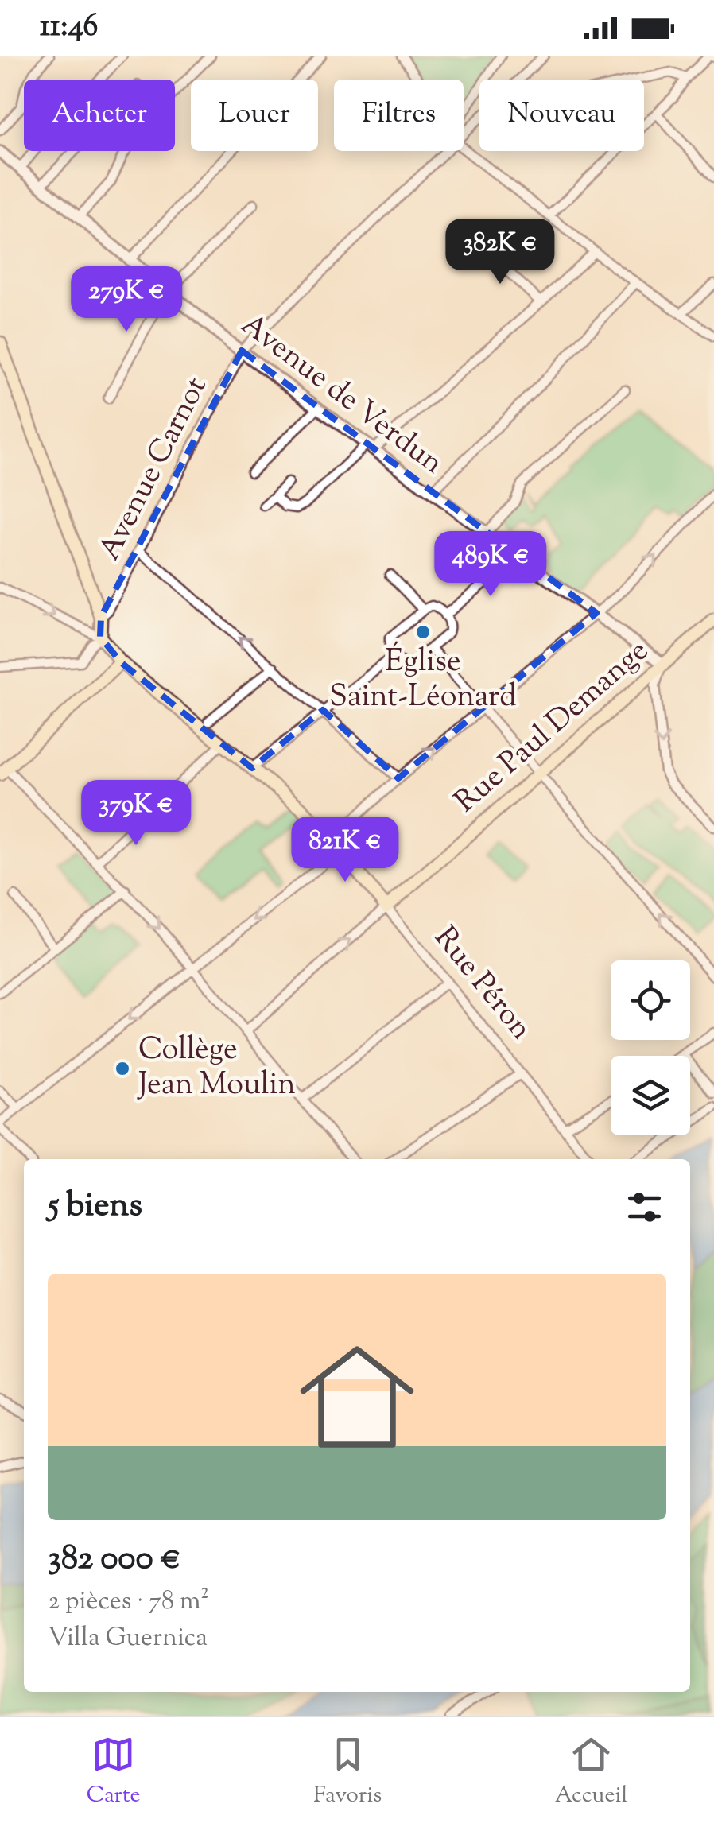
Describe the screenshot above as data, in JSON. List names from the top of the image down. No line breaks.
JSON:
{"streets":{"main road":["Rue Paul Demange","Rue Péron"],"street":["Avenue de Verdun","Avenue Carnot"]},"crossings":[["Avenue de Verdun","Avenue Carnot"],["Avenue de Verdun","Rue Paul Demange"],["Rue Paul Demange","Rue Péron"]],"places":["Église Saint-Léonard","Collège Jean Moulin"],"page":{"status":"11:46","chip":["Acheter","Louer","Filtres","Nouveau"],"price":["382K €","279K €","489K €","379K €","821K €"],"heading":"5 biens","list":[{"name":"382 000 €","note":"2 pièces · 78 m² · Villa Guernica"}],"tabs":["Carte","Favoris","Accueil"]}}
